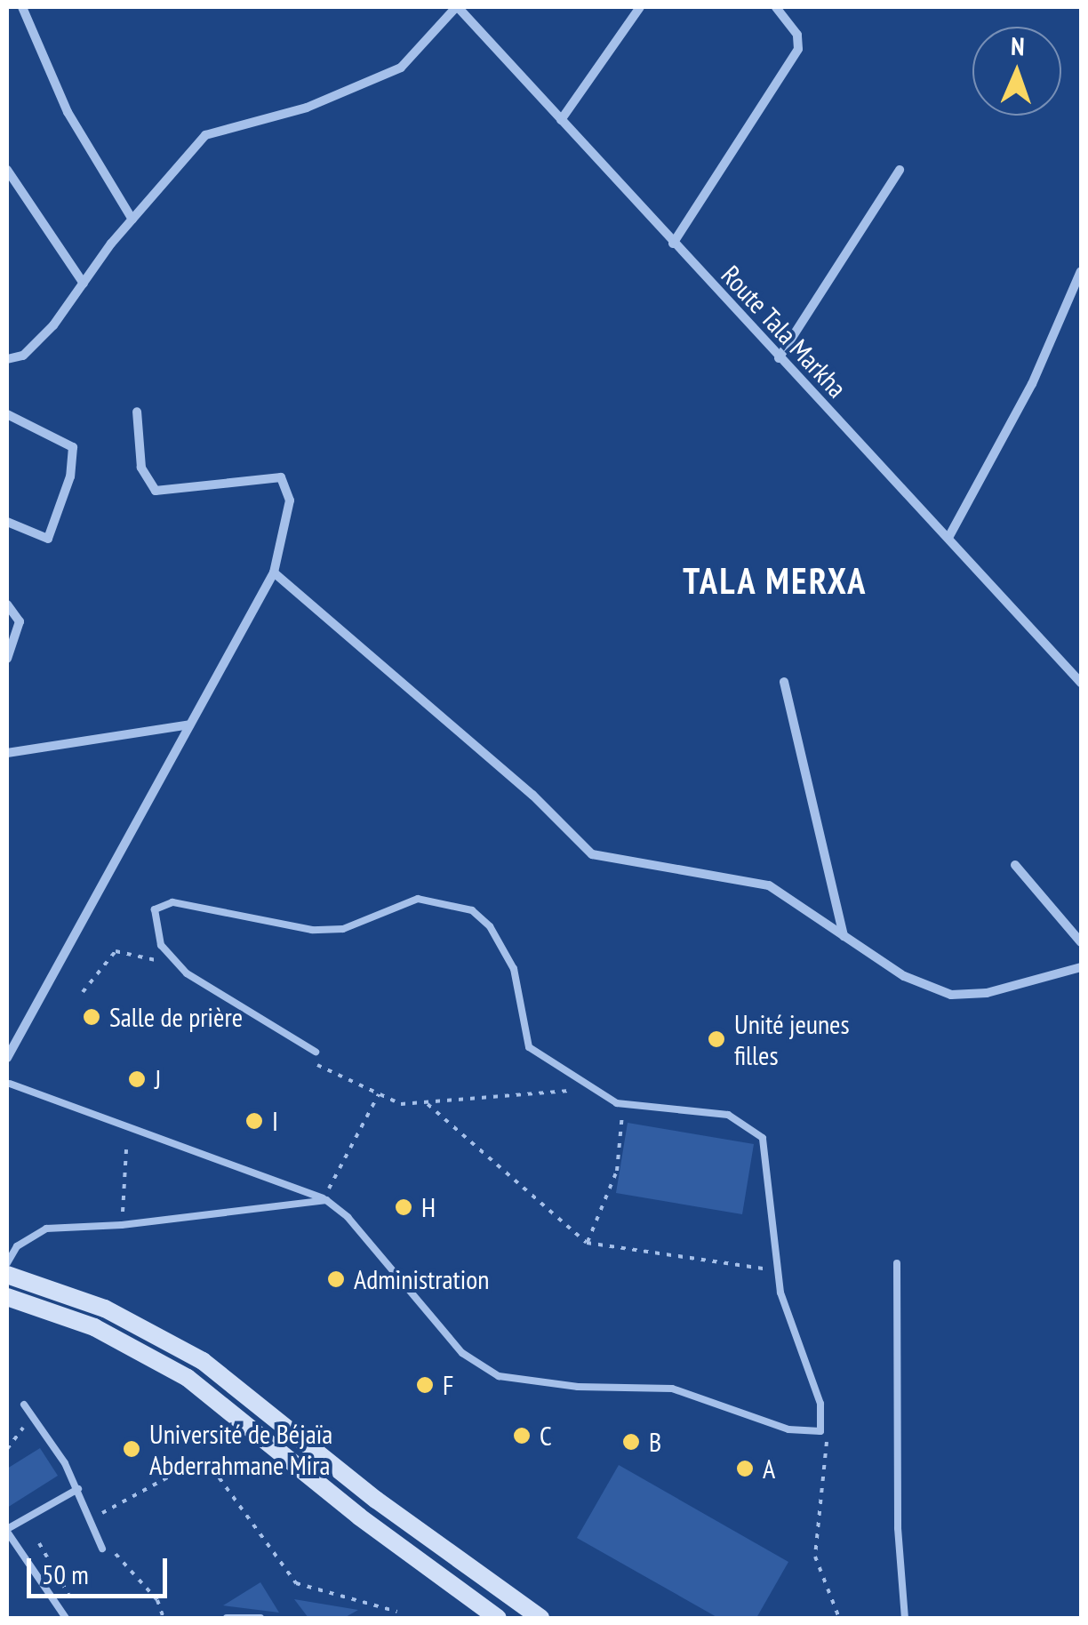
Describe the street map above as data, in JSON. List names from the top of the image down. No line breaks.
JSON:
{"streets":{"street":["Route Tala Markha"]},"districts":["TALA MERXA"],"places":["Salle de prière","Unité jeunes filles","J","I","H","Administration","F","C","B","Université de Béjaïa Abderrahmane Mira","A"],"scale_bar":"50 m","north":"top"}
